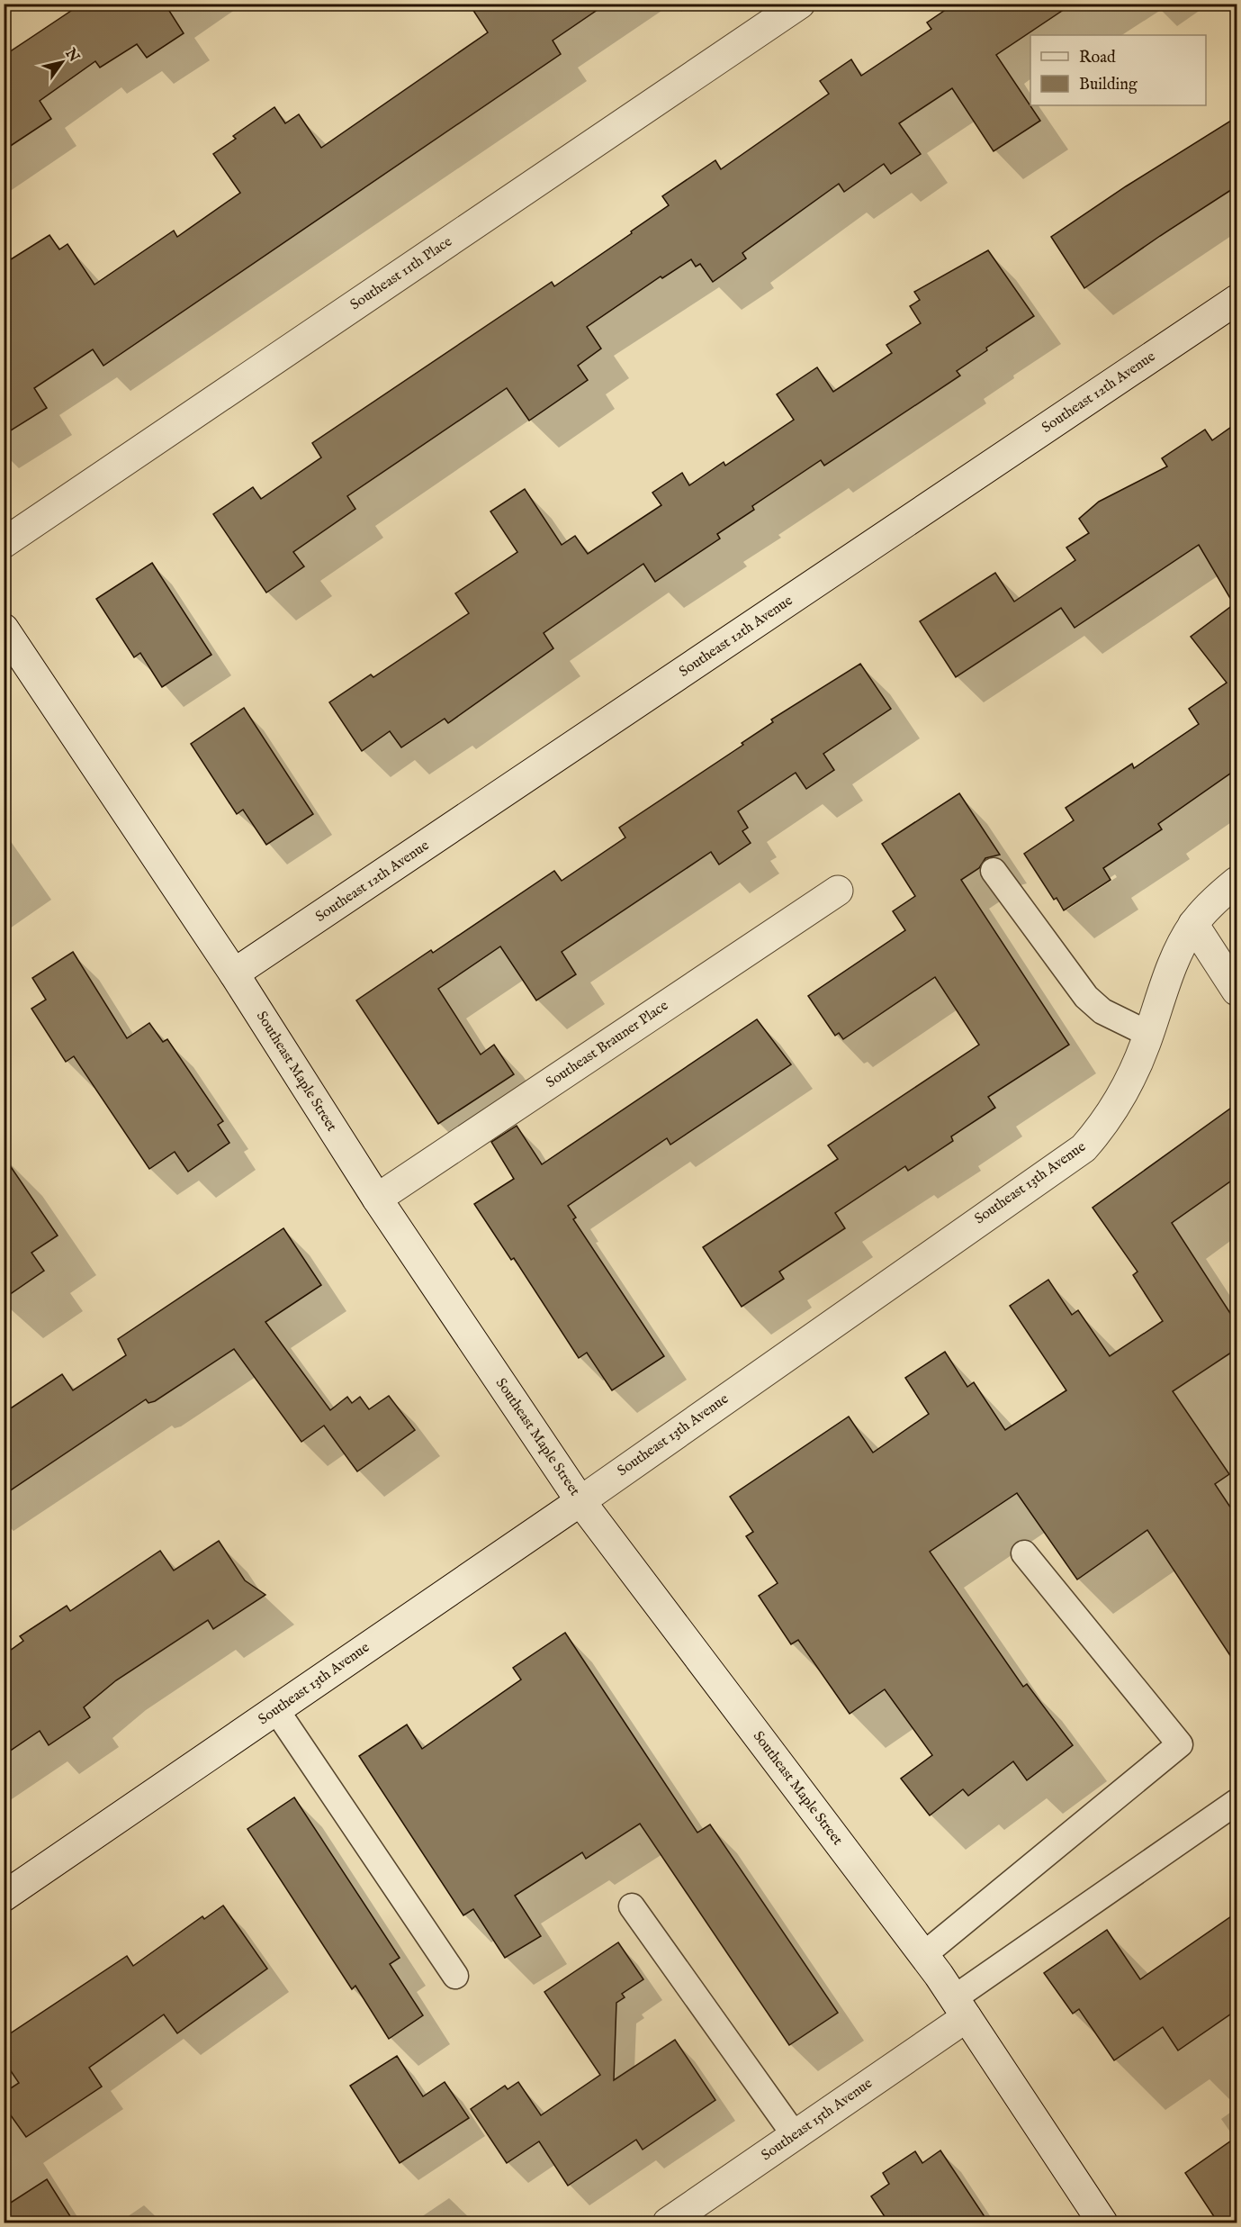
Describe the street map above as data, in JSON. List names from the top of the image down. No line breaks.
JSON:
{"streets":{"street":["Southeast 11th Place","Southeast 12th Avenue","Southeast Brauner Place","Southeast Maple Street","Southeast 13th Avenue","Southeast 15th Avenue"]},"crossings":[["Southeast 12th Avenue","Southeast Maple Street"],["Southeast Brauner Place","Southeast Maple Street"],["Southeast Maple Street","Southeast 13th Avenue"],["Southeast Maple Street","Southeast 15th Avenue"]],"legend":["Road","Building"],"north":"top right"}
